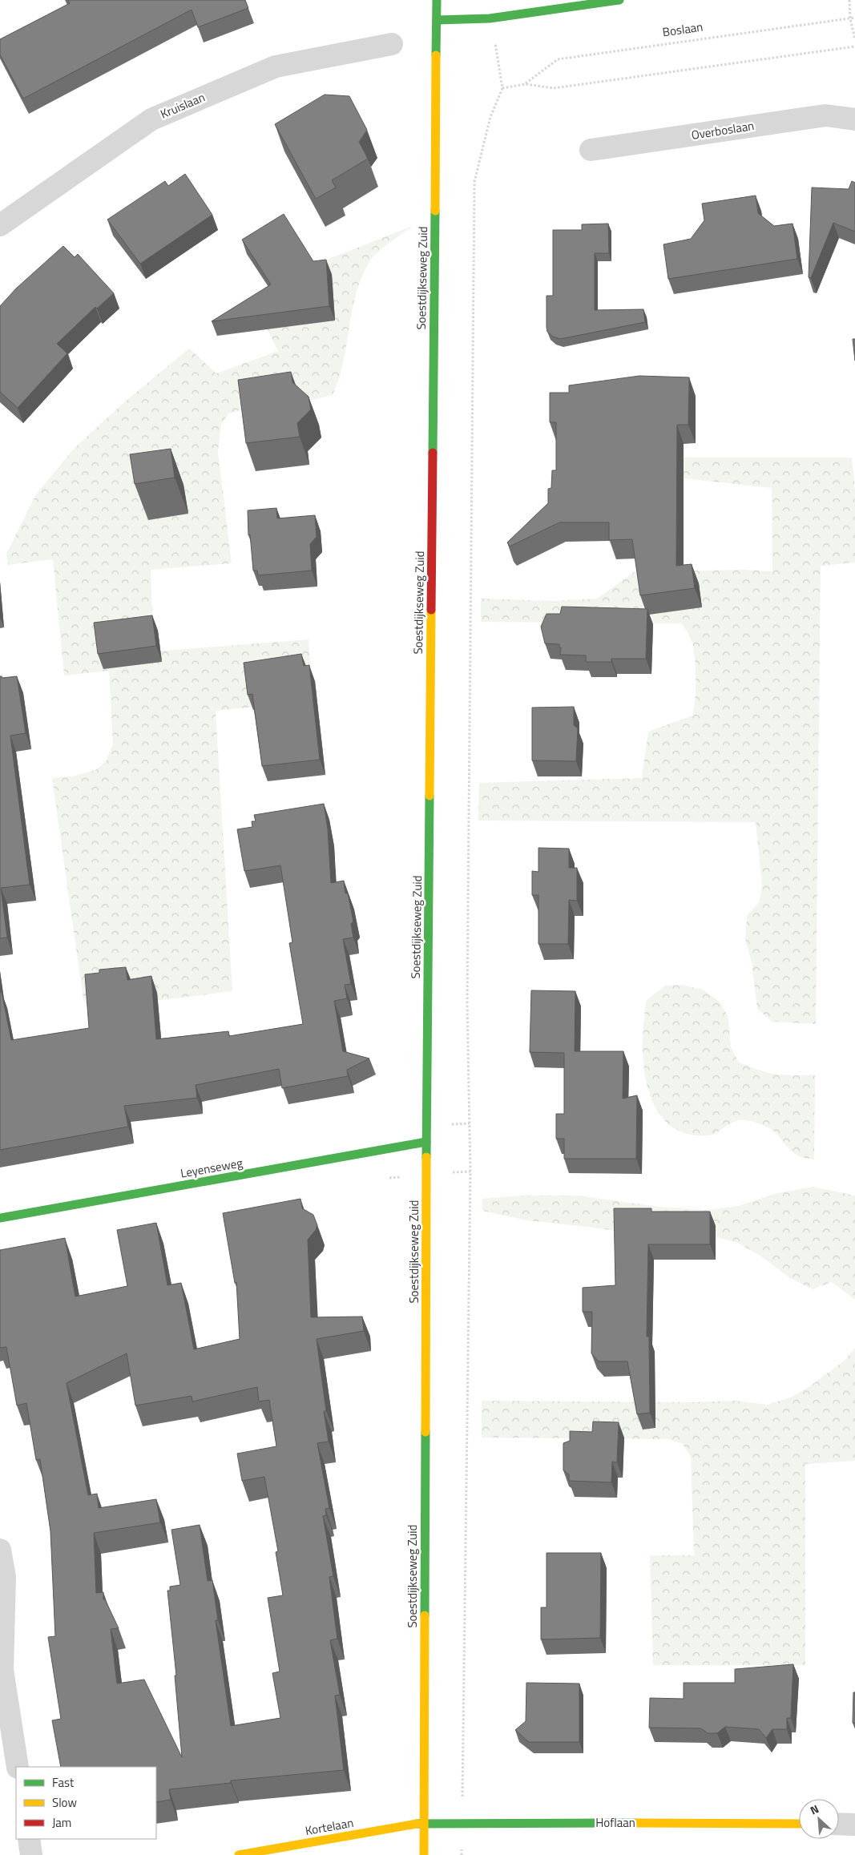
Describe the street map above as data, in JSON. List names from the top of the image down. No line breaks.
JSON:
{"streets":{"main road":["Soestdijkseweg Zuid","Leyenseweg","Hoflaan","Kortelaan"],"street":["Kruislaan","Overboslaan"],"path":["Boslaan"]},"crossings":[["Boslaan","Hoflaan"],["Soestdijkseweg Zuid","Leyenseweg"],["Soestdijkseweg Zuid","Hoflaan"],["Soestdijkseweg Zuid","Kortelaan"],["Hoflaan","Kortelaan"]],"legend":["Fast","Slow","Jam"],"north":"top left"}
